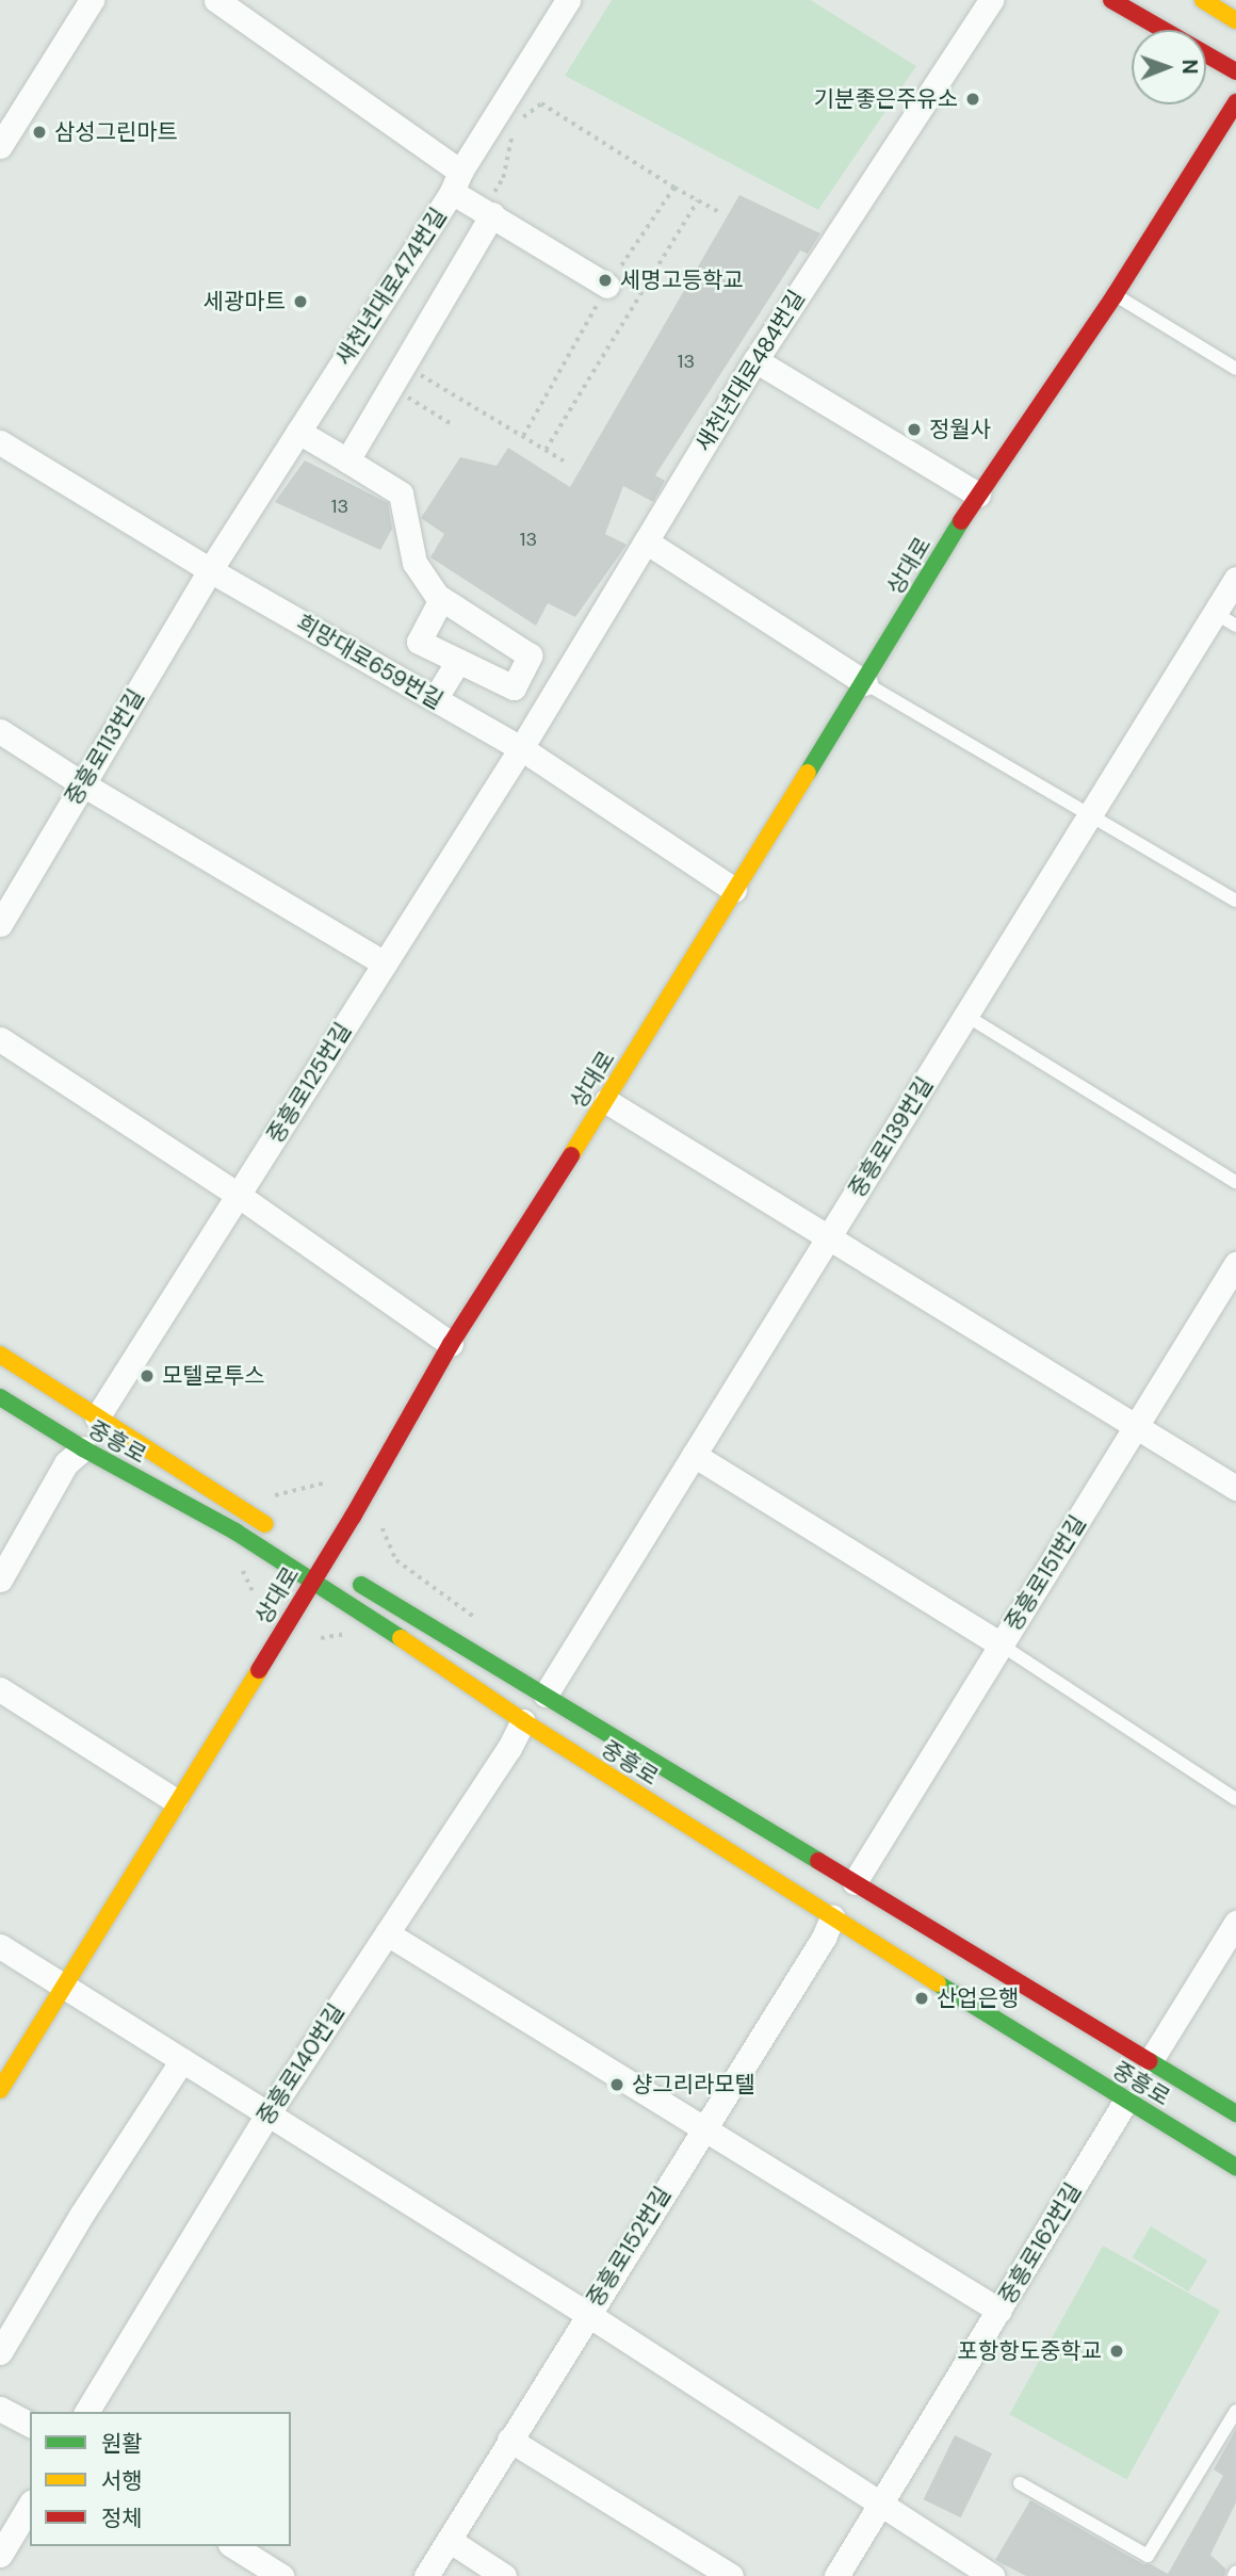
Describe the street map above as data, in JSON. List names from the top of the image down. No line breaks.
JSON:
{"streets":{"main road":["상대로","중흥로"],"street":["새천년대로474번길","새천년대로484번길","희망대로659번길","중흥로113번길","중흥로125번길","중흥로139번길","중흥로151번길","중흥로140번길","중흥로162번길","중흥로152번길"]},"crossings":[["새천년대로474번길","희망대로659번길"],["새천년대로474번길","중흥로113번길"],["새천년대로484번길","희망대로659번길"],["새천년대로484번길","중흥로125번길"],["상대로","희망대로659번길"],["상대로","중흥로"],["희망대로659번길","중흥로113번길"],["희망대로659번길","중흥로125번길"],["중흥로125번길","중흥로"],["중흥로139번길","중흥로"],["중흥로","중흥로151번길"],["중흥로","중흥로140번길"],["중흥로","중흥로162번길"],["중흥로","중흥로152번길"]],"places":["기분좋은주유소","삼성그린마트","세명고등학교","세광마트","정월사","모텔로투스","산업은행","샹그리라모텔","포항항도중학교"],"house_numbers":["13","13","13"],"legend":["원활","서행","정체"],"north":"right"}
